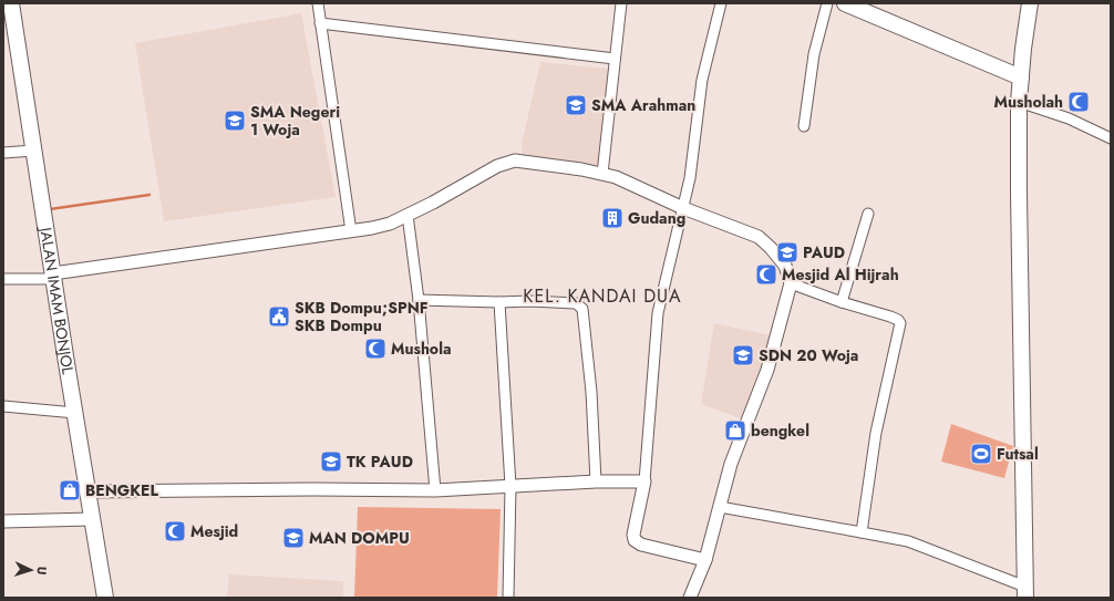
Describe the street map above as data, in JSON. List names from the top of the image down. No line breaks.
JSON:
{"streets":{"main road":["JALAN IMAM BONJOL"]},"districts":["KEL. KANDAI DUA"],"places":{"mosque":["Musholah","Mesjid Al Hijrah","Mushola","Mesjid"],"school or university":["SMA Arahman","SMA Negeri 1 Woja","PAUD","SDN 20 Woja","TK PAUD","MAN DOMPU"],"building":["Gudang"],"public building":["SKB Dompu;SPNF SKB Dompu"],"shop":["bengkel","BENGKEL"],"sports":["Futsal"]},"north":"right"}
